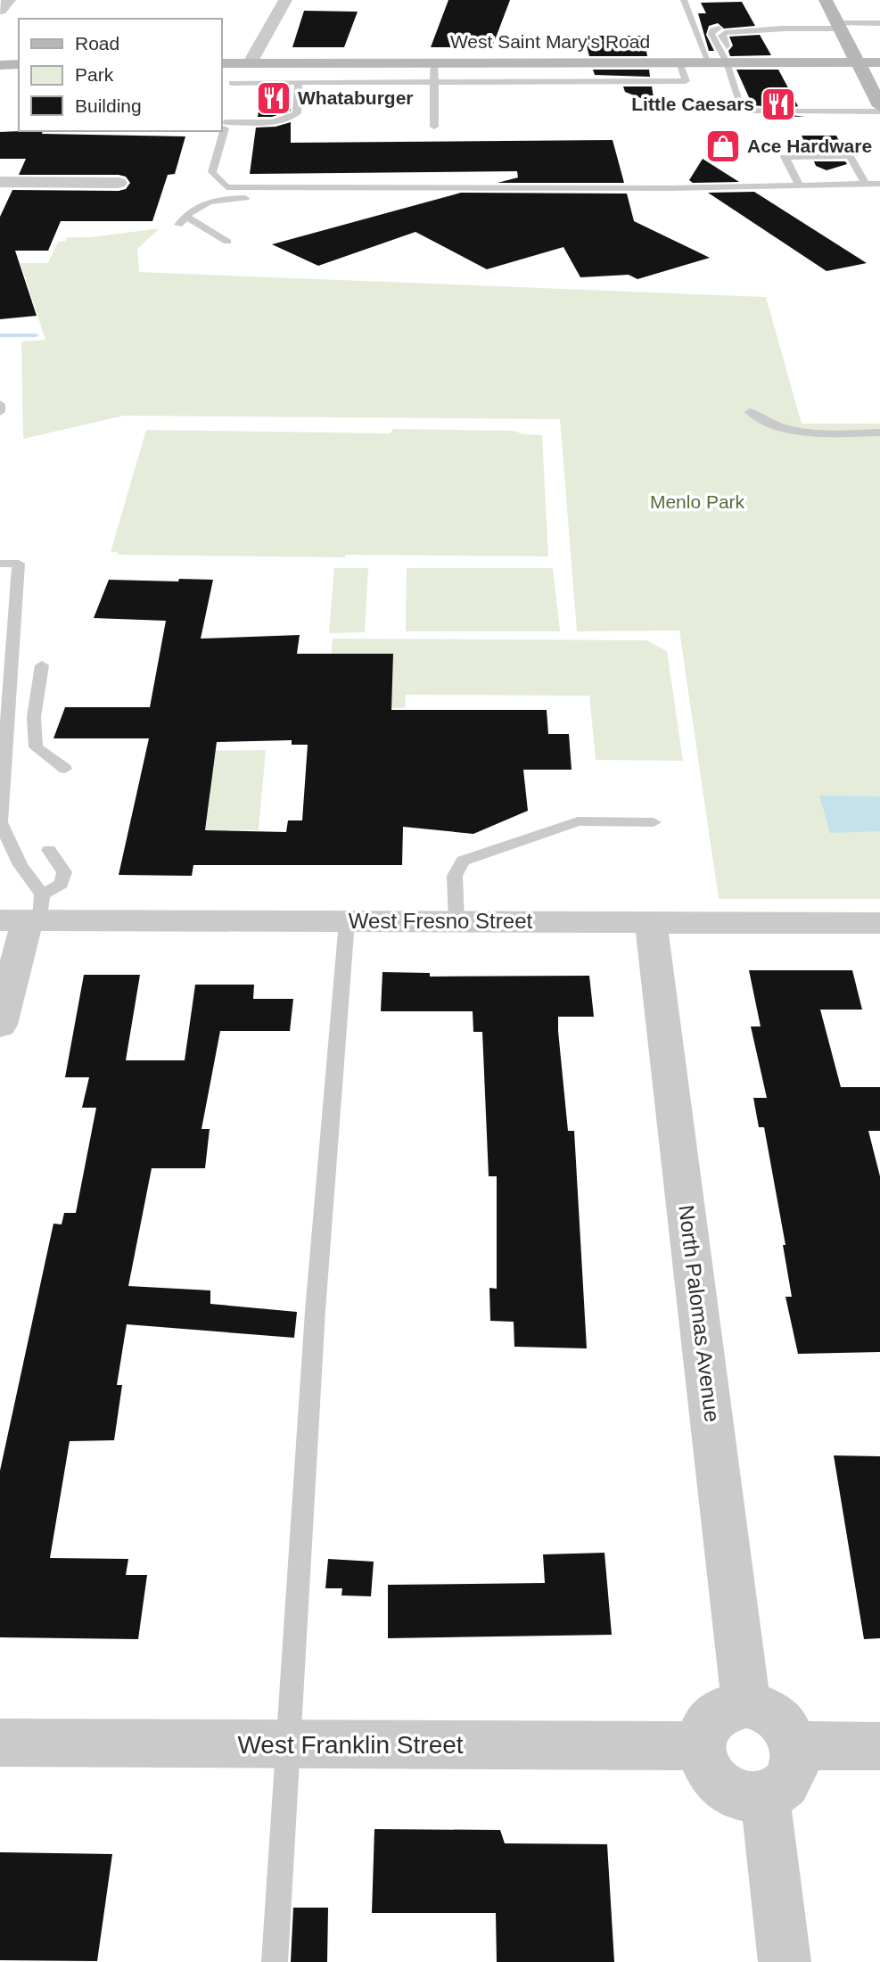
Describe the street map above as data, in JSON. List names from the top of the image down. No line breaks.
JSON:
{"streets":{"main road":["West Saint Mary's Road"],"street":["West Fresno Street","North Palomas Avenue","West Franklin Street"]},"crossings":[["West Fresno Street","North Palomas Avenue"],["North Palomas Avenue","West Franklin Street"]],"parks":["Menlo Park"],"places":{"restaurant":["Whataburger","Little Caesars"],"shop":["Ace Hardware"]},"legend":["Road","Park","Building"]}
